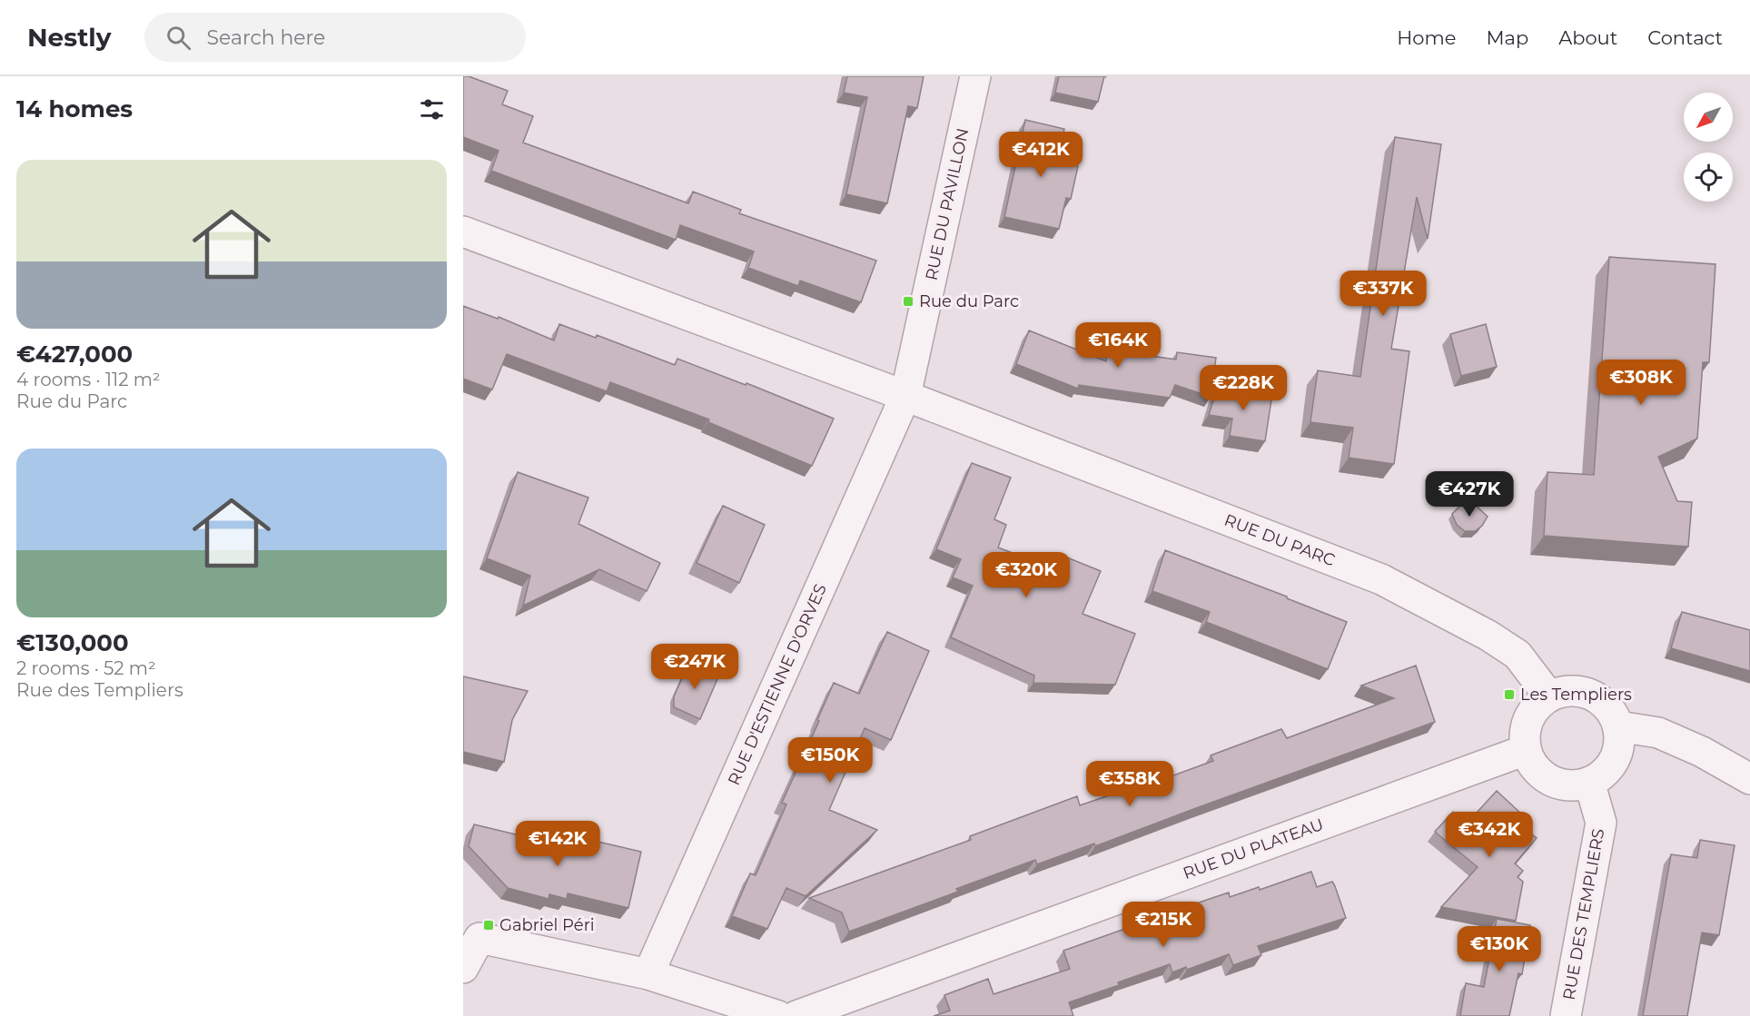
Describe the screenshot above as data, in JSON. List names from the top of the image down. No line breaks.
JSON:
{"streets":{"street":["RUE DU PAVILLON","RUE DU PARC","RUE D'ESTIENNE D'ORVES","RUE DU PLATEAU","RUE DES TEMPLIERS"]},"crossings":[["RUE DU PAVILLON","RUE DU PARC"],["RUE DU PAVILLON","RUE D'ESTIENNE D'ORVES"],["RUE DU PARC","RUE D'ESTIENNE D'ORVES"],["RUE DU PARC","RUE DU PLATEAU"],["RUE DU PARC","RUE DES TEMPLIERS"],["RUE DU PLATEAU","RUE DES TEMPLIERS"]],"places":{"transit":["Rue du Parc","Les Templiers","Gabriel Péri"]},"north":"bottom left","page":{"header":"Nestly","search":"Search here","nav":["Home","Map","About","Contact"],"heading":"14 homes","price":["€412K","€337K","€164K","€308K","€228K","€427K","€320K","€247K","€150K","€358K","€342K","€142K","€215K","€130K"],"list":[{"name":"€427,000","note":"4 rooms · 112 m² · Rue du Parc"},{"name":"€130,000","note":"2 rooms · 52 m² · Rue des Templiers"}]}}
